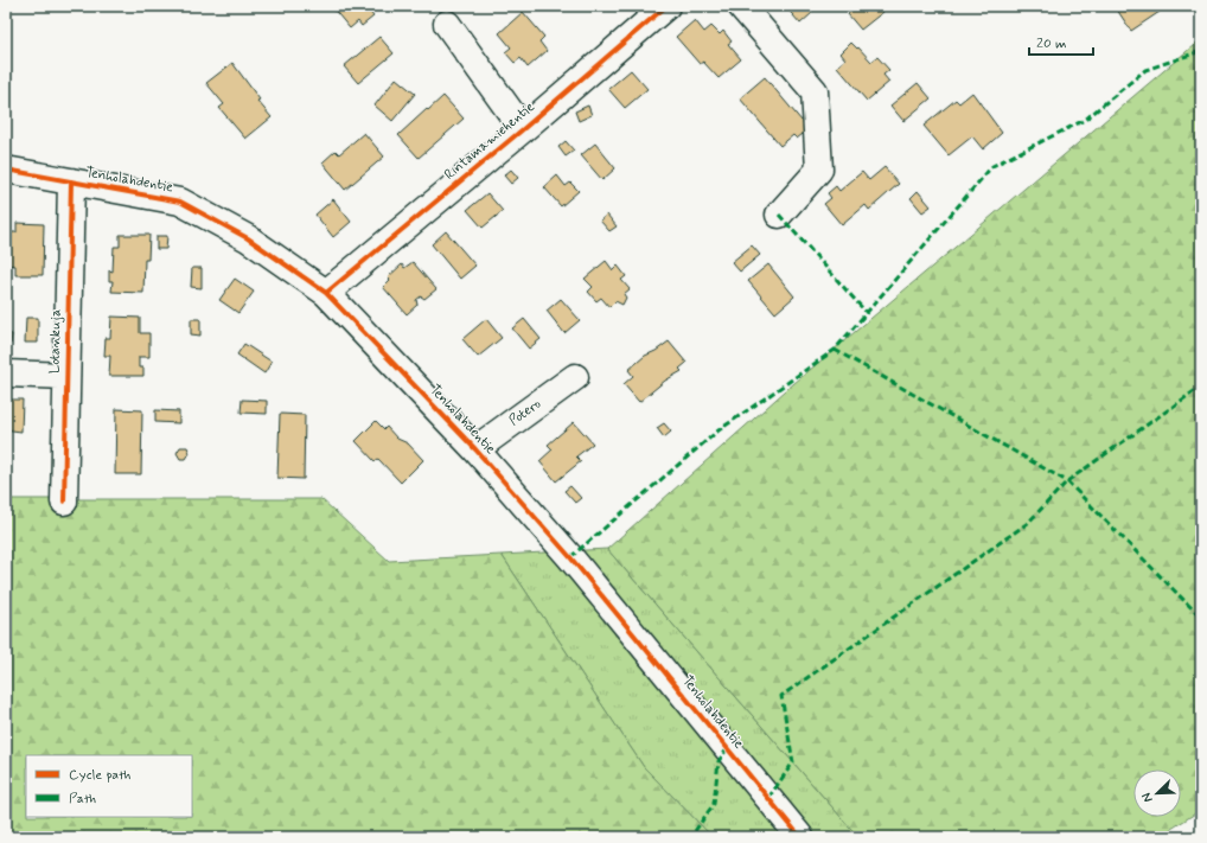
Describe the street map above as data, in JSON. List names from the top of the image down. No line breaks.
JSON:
{"streets":{"street":["Rintamamiehentie","Tenholahdentie","Lotankuja","Potero"]},"crossings":[["Rintamamiehentie","Tenholahdentie"],["Tenholahdentie","Lotankuja"],["Tenholahdentie","Potero"]],"legend":["Cycle path","Path"],"scale_bar":"20 m","north":"bottom left"}
